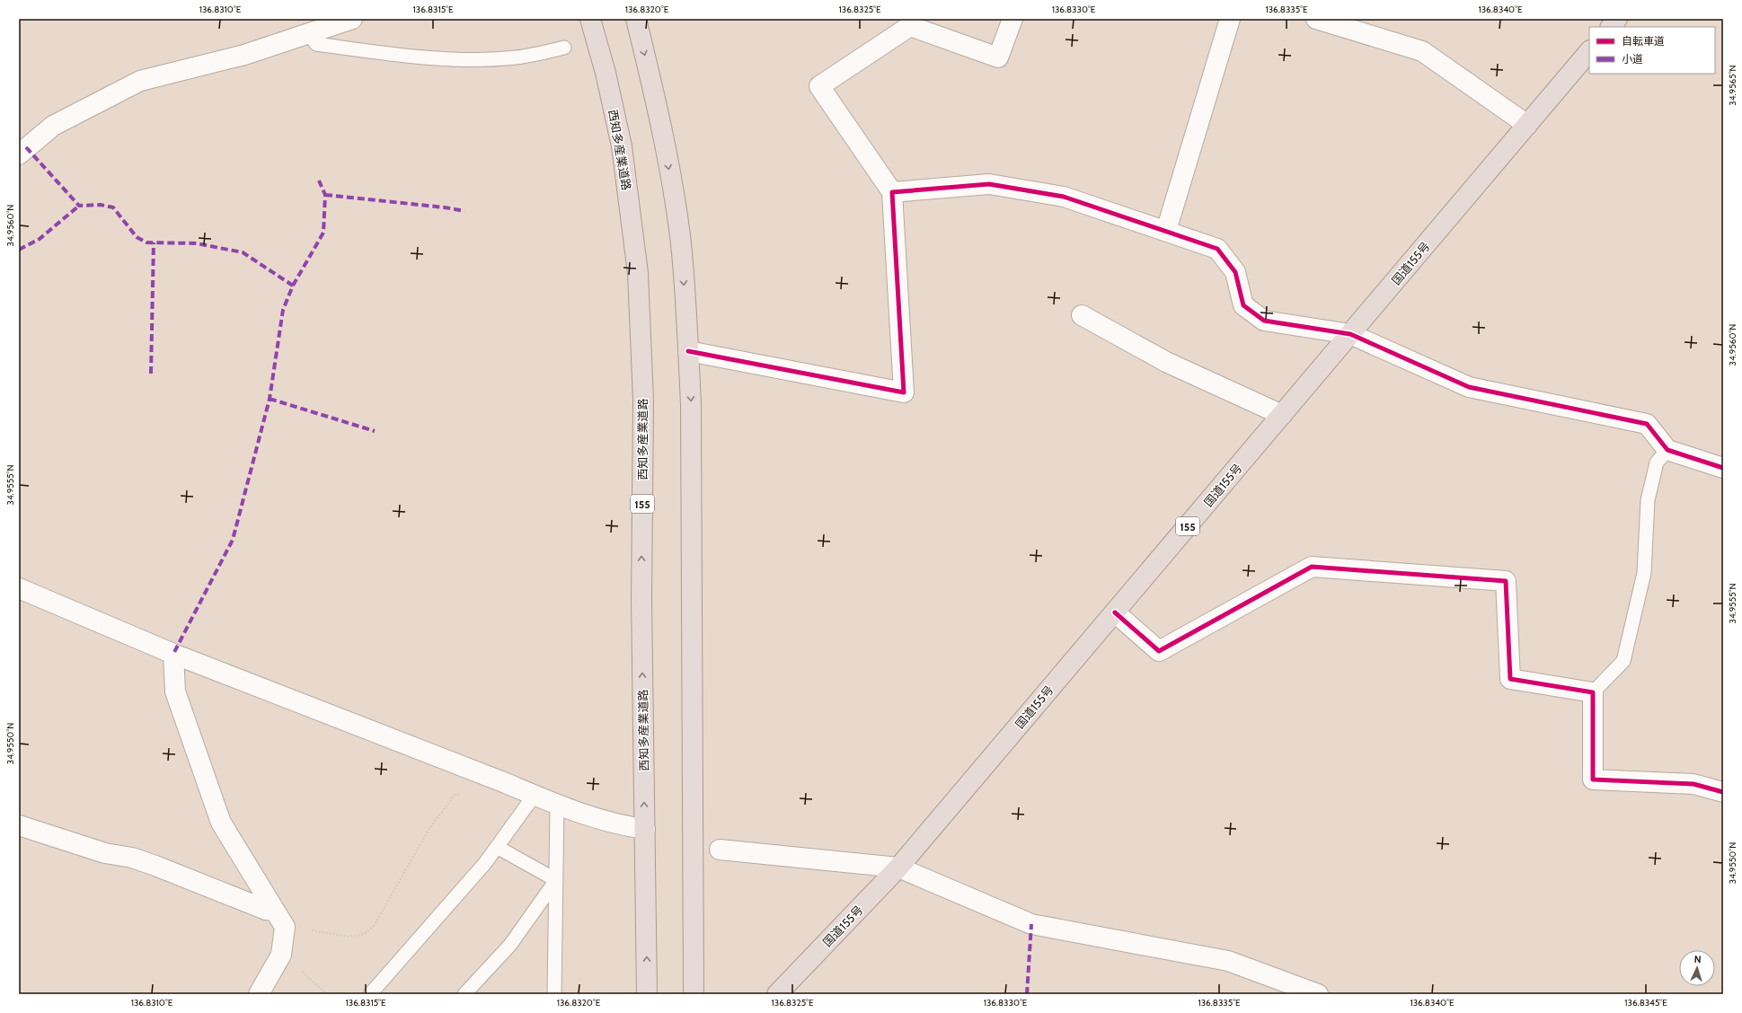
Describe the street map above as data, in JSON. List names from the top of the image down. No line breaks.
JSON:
{"streets":{"highway":["西知多産業道路","国道155号","155"]},"legend":["自転車道","小道"],"north":"top","coordinates":["136.8310°E","136.8315°E","136.8320°E","136.8325°E","136.8330°E","136.8335°E","136.8340°E","34.9565°N","34.9560°N","34.9555°N","34.9550°N","136.8345°E"]}
